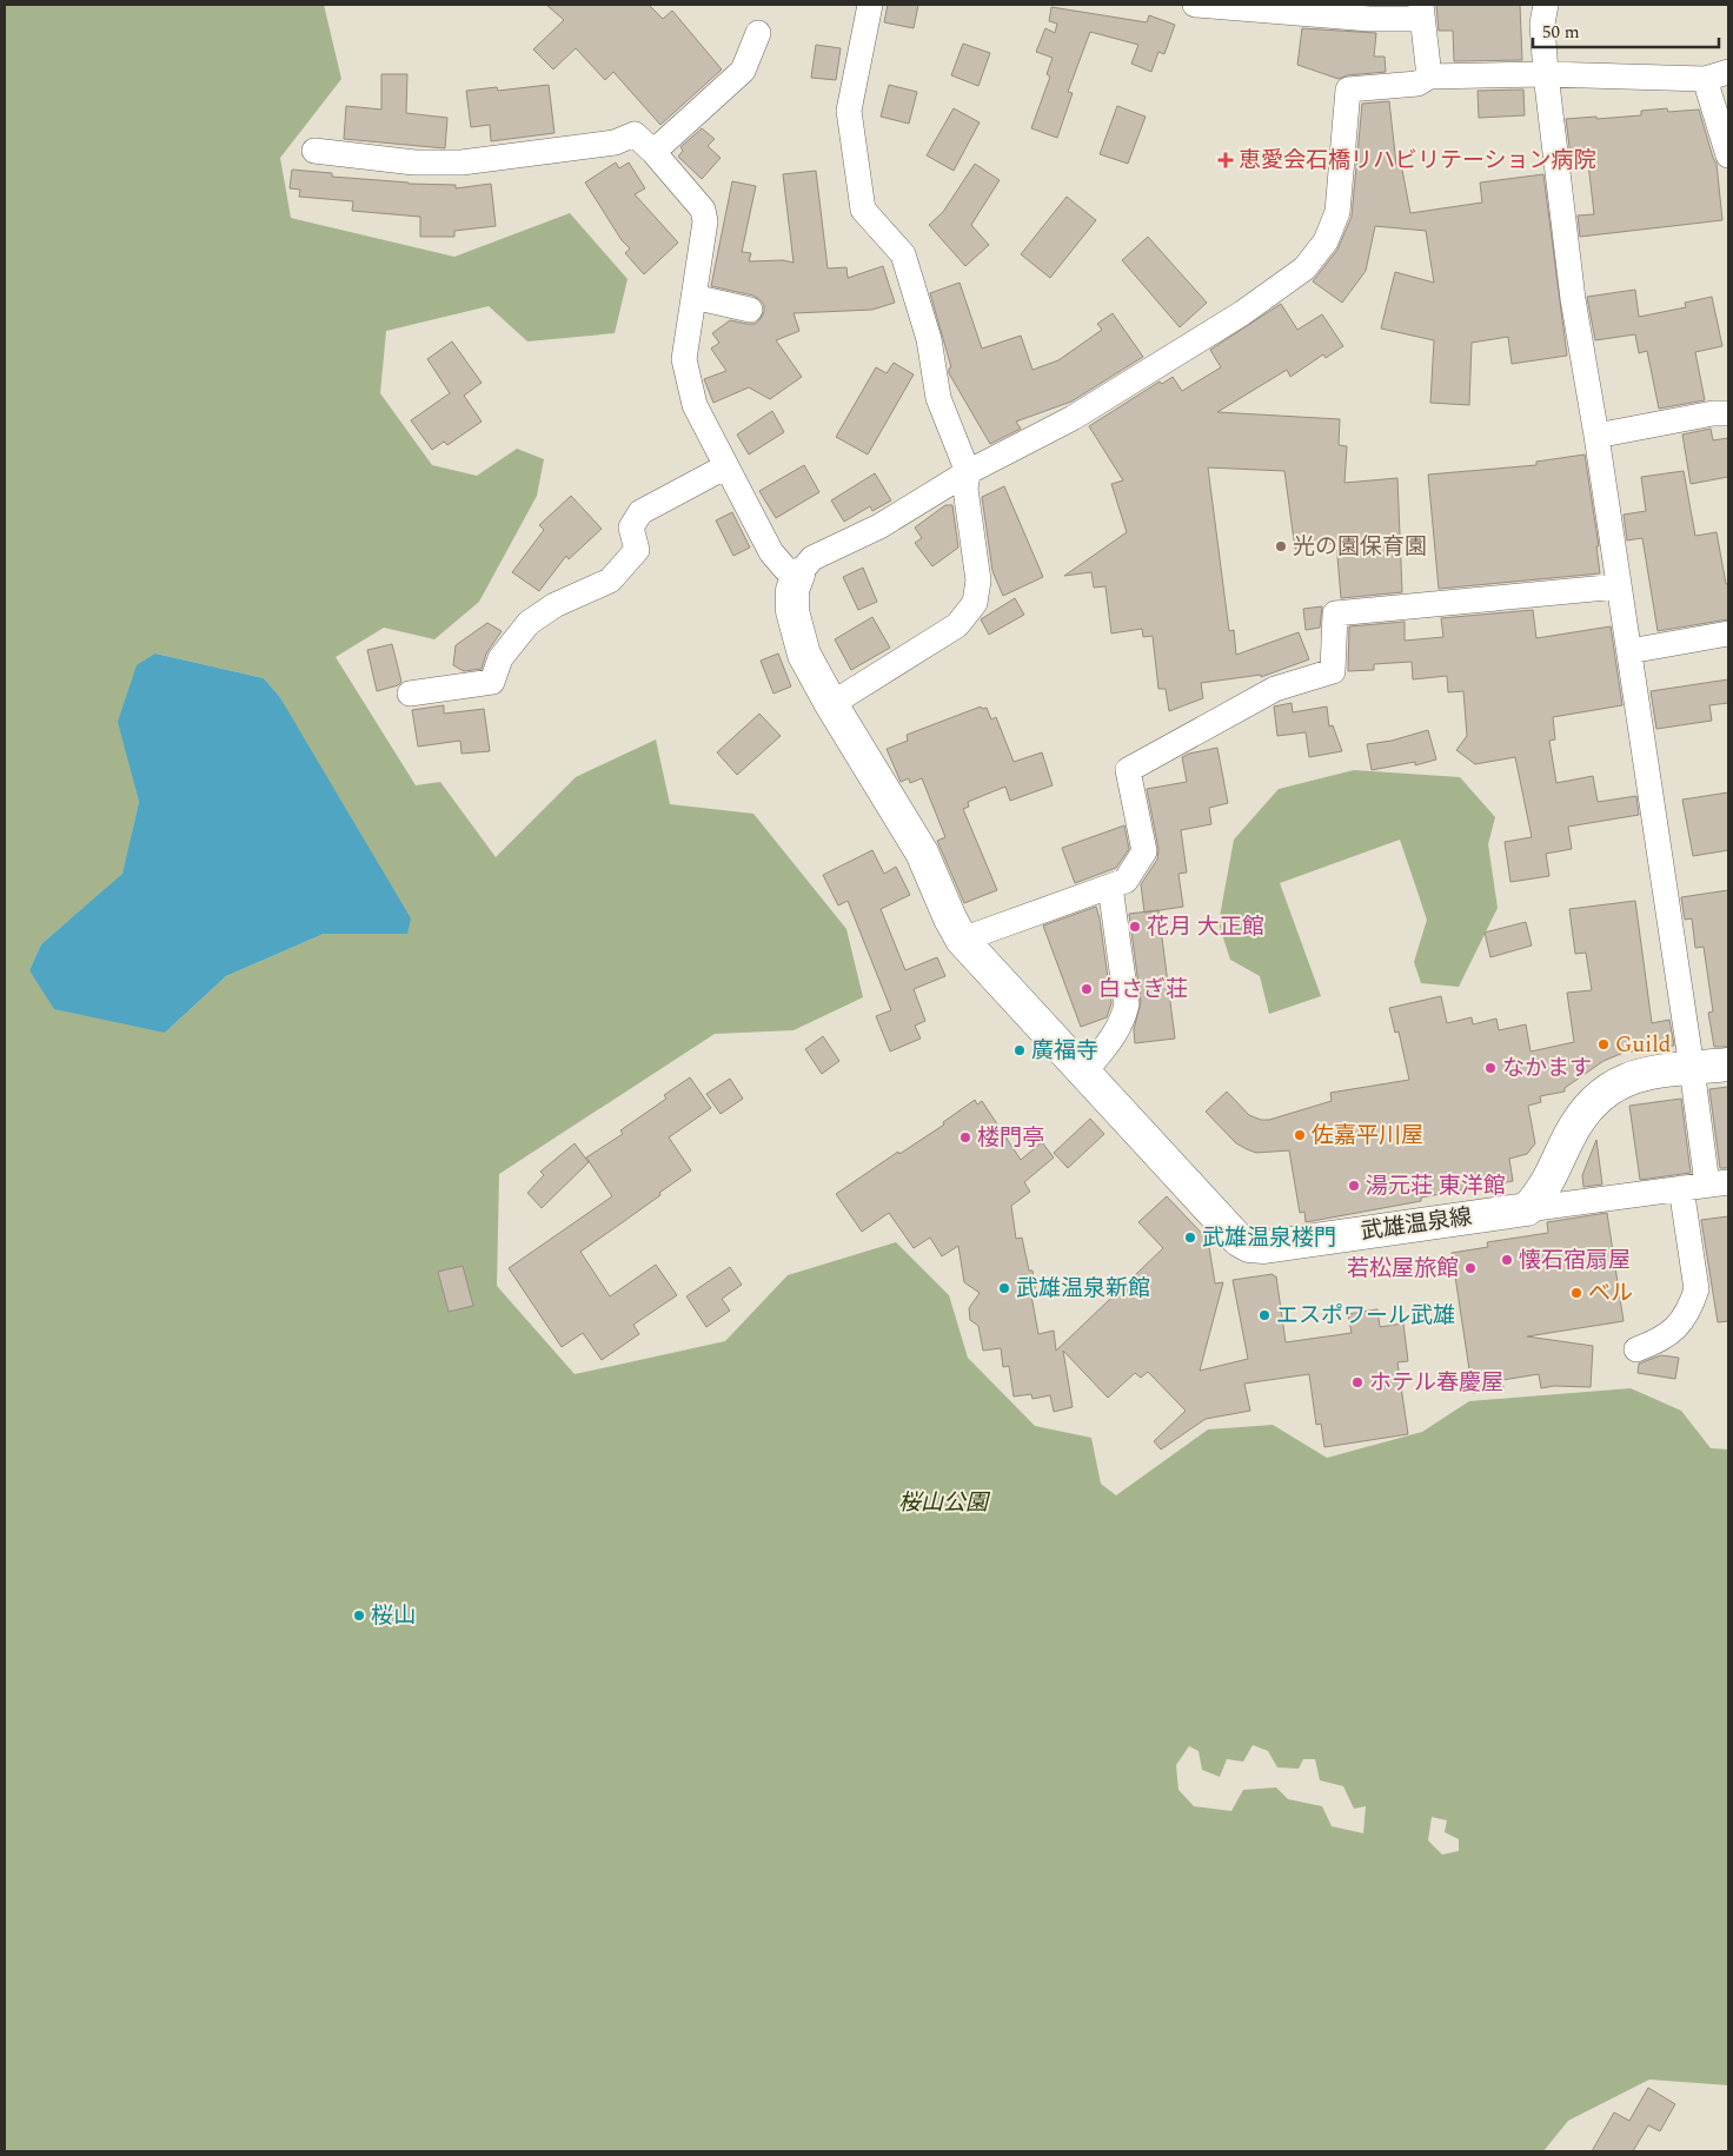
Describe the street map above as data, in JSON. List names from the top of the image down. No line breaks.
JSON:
{"streets":{"street":["武雄温泉線"]},"parks":["桜山公園"],"places":{"health":["恵愛会石橋リハビリテーション病院"],"other":["光の園保育園","花月 大正館","白さぎ荘","Guild","廣福寺","なかます","佐嘉平川屋","楼門亭","湯元荘 東洋館","武雄温泉楼門","懐石宿扇屋","若松屋旅館","武雄温泉新館","ベル","エスポワール武雄","ホテル春慶屋","桜山"]},"scale_bar":"50 m"}
